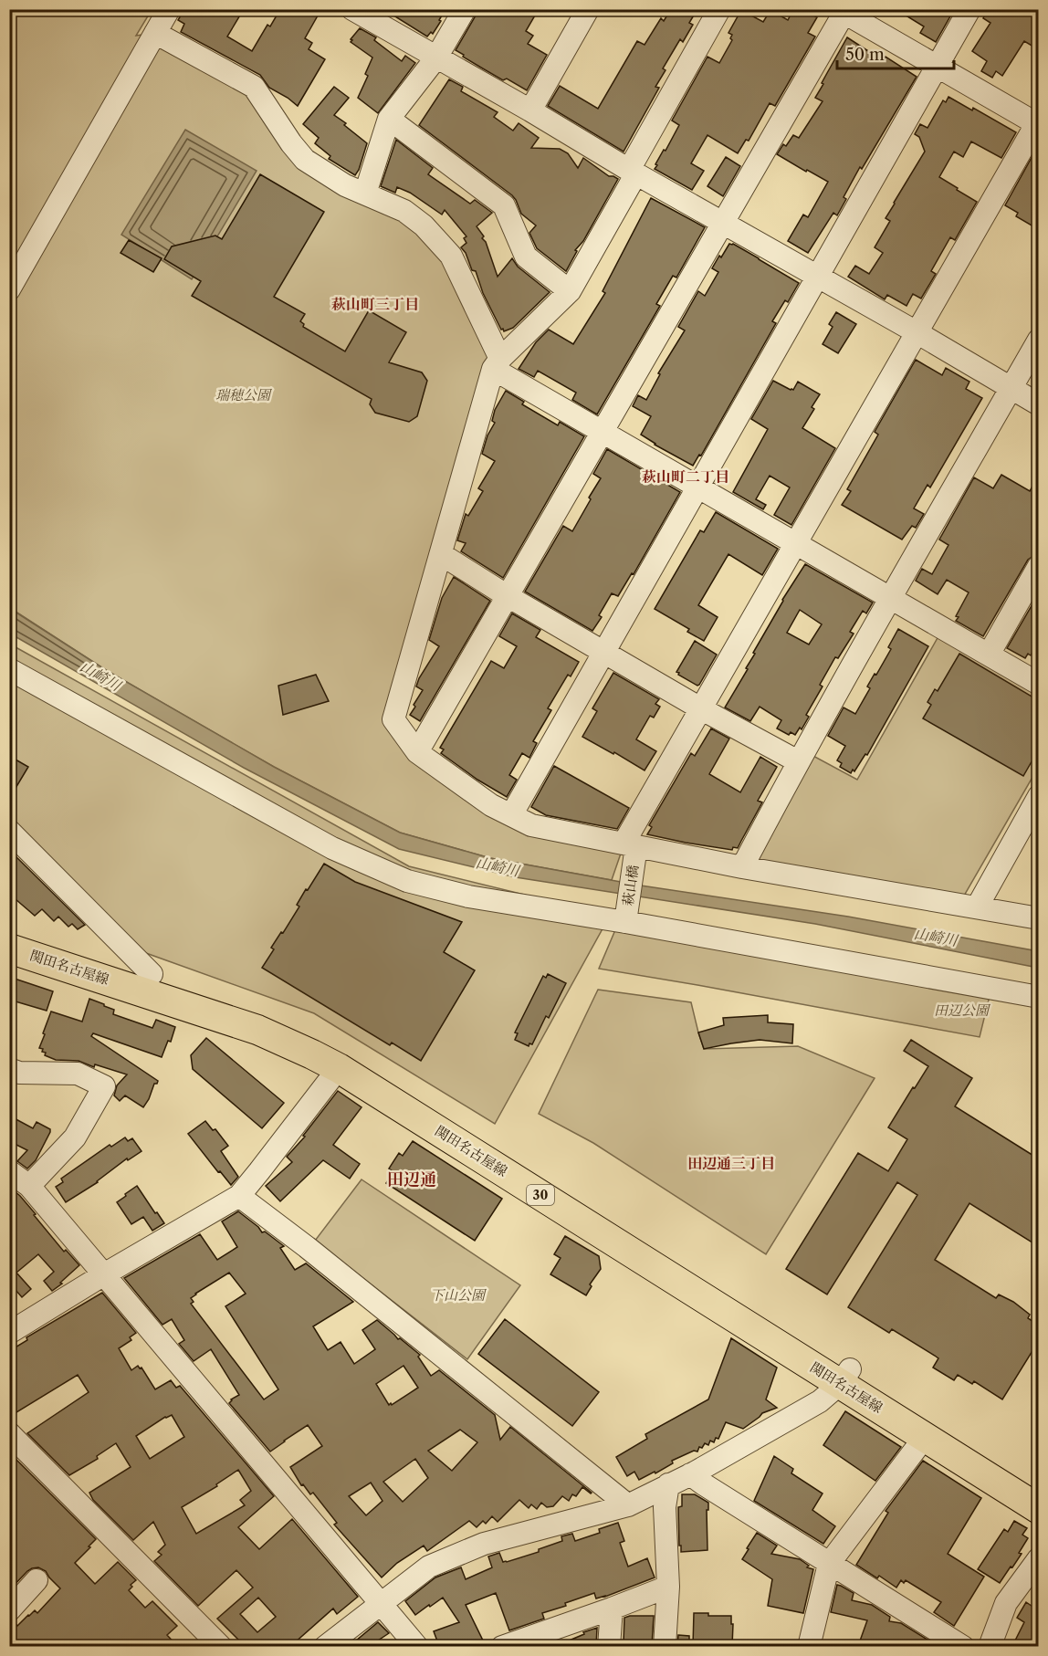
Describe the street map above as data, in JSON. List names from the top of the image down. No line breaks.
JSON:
{"streets":{"main road":["関田名古屋線","30"],"street":["萩山橋"]},"districts":["萩山町三丁目","萩山町二丁目","田辺通三丁目","田辺通"],"water":["山崎川"],"parks":["瑞穂公園","田辺公園","下山公園"],"scale_bar":"50 m"}
